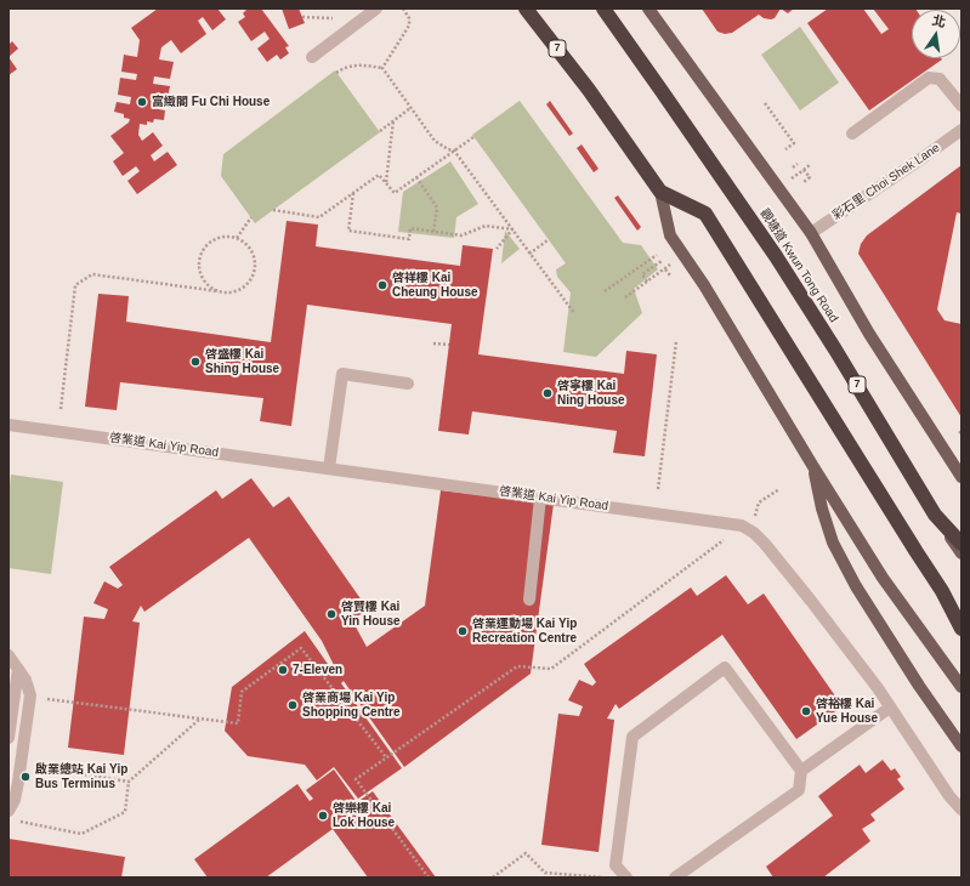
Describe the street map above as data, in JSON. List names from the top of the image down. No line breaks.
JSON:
{"streets":{"highway":["7","觀塘道 Kwun Tong Road"],"street":["彩石里 Choi Shek Lane","啓業道 Kai Yip Road"]},"crossings":[["彩石里 Choi Shek Lane","觀塘道 Kwun Tong Road"]],"places":["富緻閣 Fu Chi House","啓祥樓 Kai Cheung House","啓盛樓 Kai Shing House","啓寧樓 Kai Ning House","啓賢樓 Kai Yin House","啓業運動場 Kai Yip Recreation Centre","7-Eleven","啓業商場 Kai Yip Shopping Centre","啓裕樓 Kai Yue House","啟業總站 Kai Yip Bus Terminus","啓樂樓 Kai Lok House"],"north":"top"}
